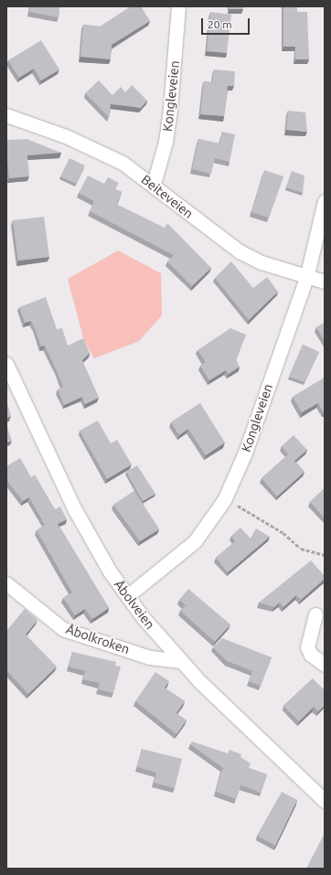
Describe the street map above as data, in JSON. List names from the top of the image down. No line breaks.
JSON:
{"streets":{"street":["Kongleveien","Beiteveien","Åbolveien","Åbolkroken"]},"crossings":[["Kongleveien","Beiteveien"],["Kongleveien","Åbolveien"],["Åbolveien","Åbolkroken"]],"scale_bar":"20 m"}
